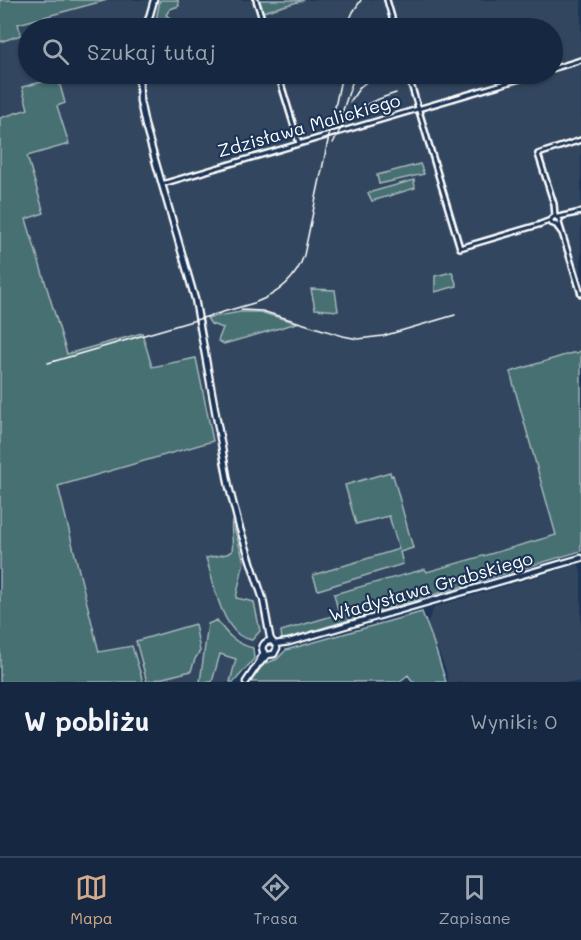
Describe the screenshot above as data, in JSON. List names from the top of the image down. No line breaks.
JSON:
{"streets":{"street":["Zdzisława Malickiego","Władysława Grabskiego"]},"page":{"search":"Szukaj tutaj","heading":["W pobliżu","Wyniki: 0"],"nav":["Mapa","Trasa","Zapisane"]}}
